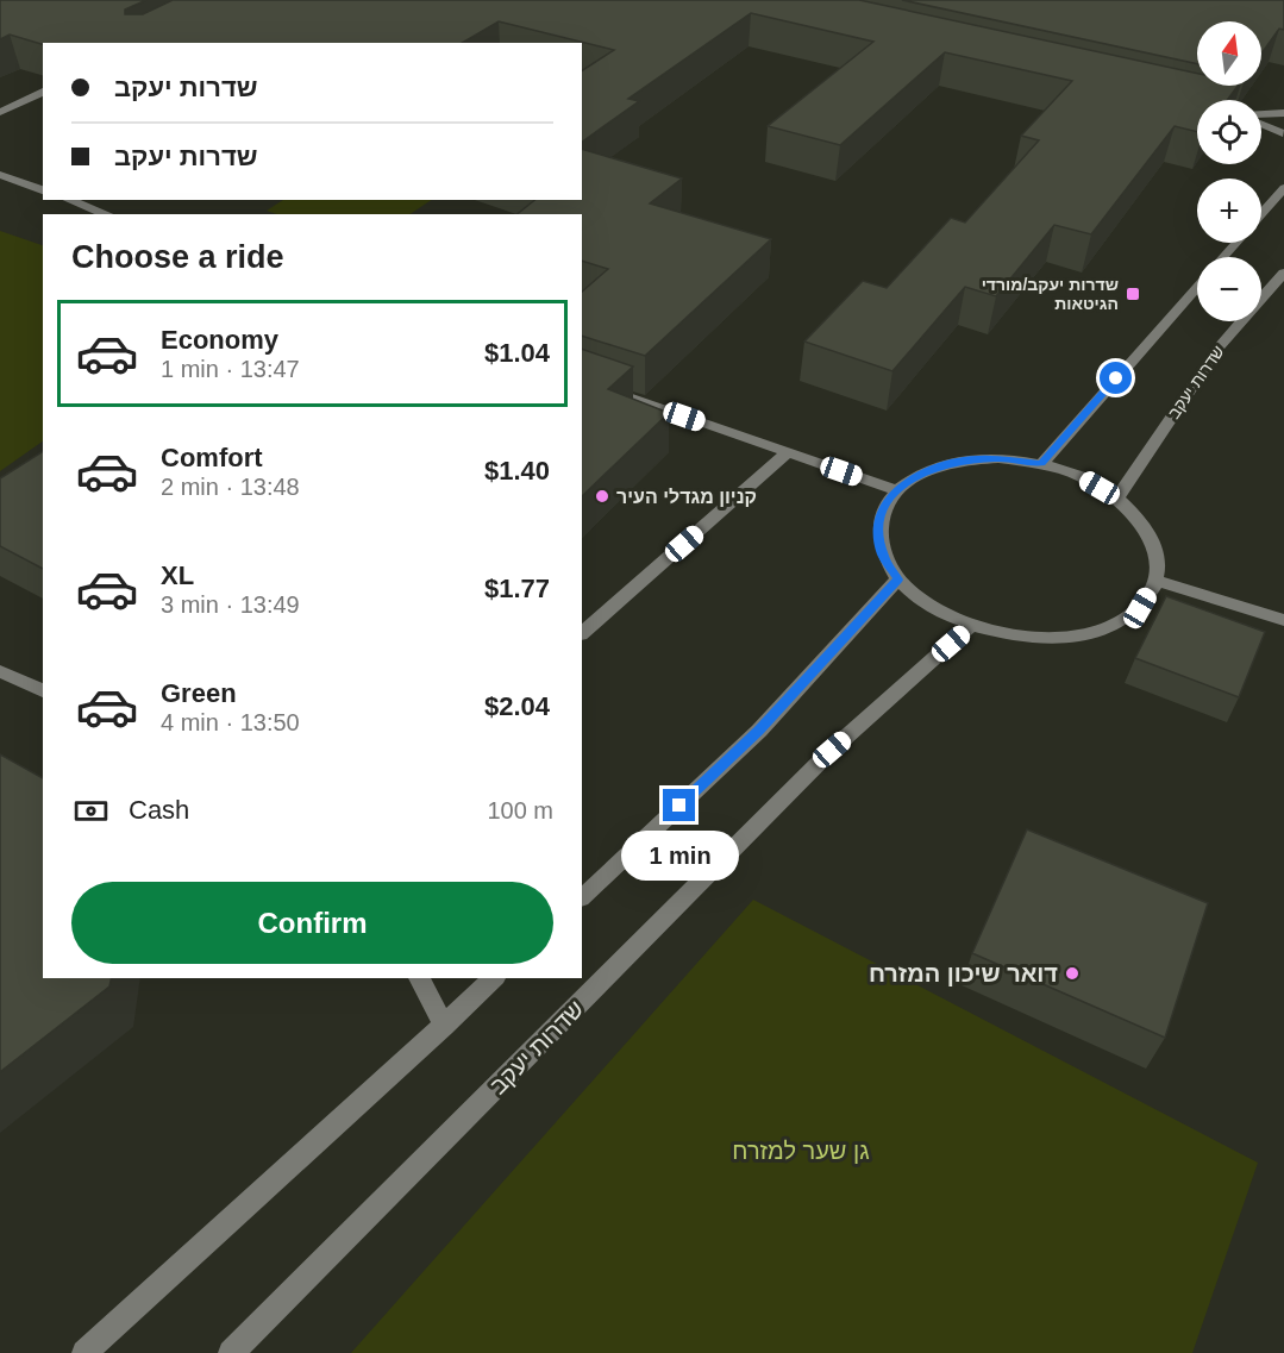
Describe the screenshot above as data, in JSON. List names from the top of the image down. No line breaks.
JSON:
{"streets":{"street":["שדרות יעקב"]},"parks":["גן שער למזרח"],"places":{"transit":["שדרות יעקב/מורדי הגיטאות"],"other":["קניון מגדלי העיר","דואר שיכון המזרח"]},"north":"top","page":{"map_buttons":["+","−"],"banner":["שדרות יעקב","שדרות יעקב"],"heading":"Choose a ride","list":[{"name":"Economy","note":"1 min · 13:47","value":"$1.04"},{"name":"Comfort","note":"2 min · 13:48","value":"$1.40"},{"name":"XL","note":"3 min · 13:49","value":"$1.77"},{"name":"Green","note":"4 min · 13:50","value":"$2.04"}],"pay":["Cash","100 m"],"bubble":"1 min","buttons":"Confirm"}}
